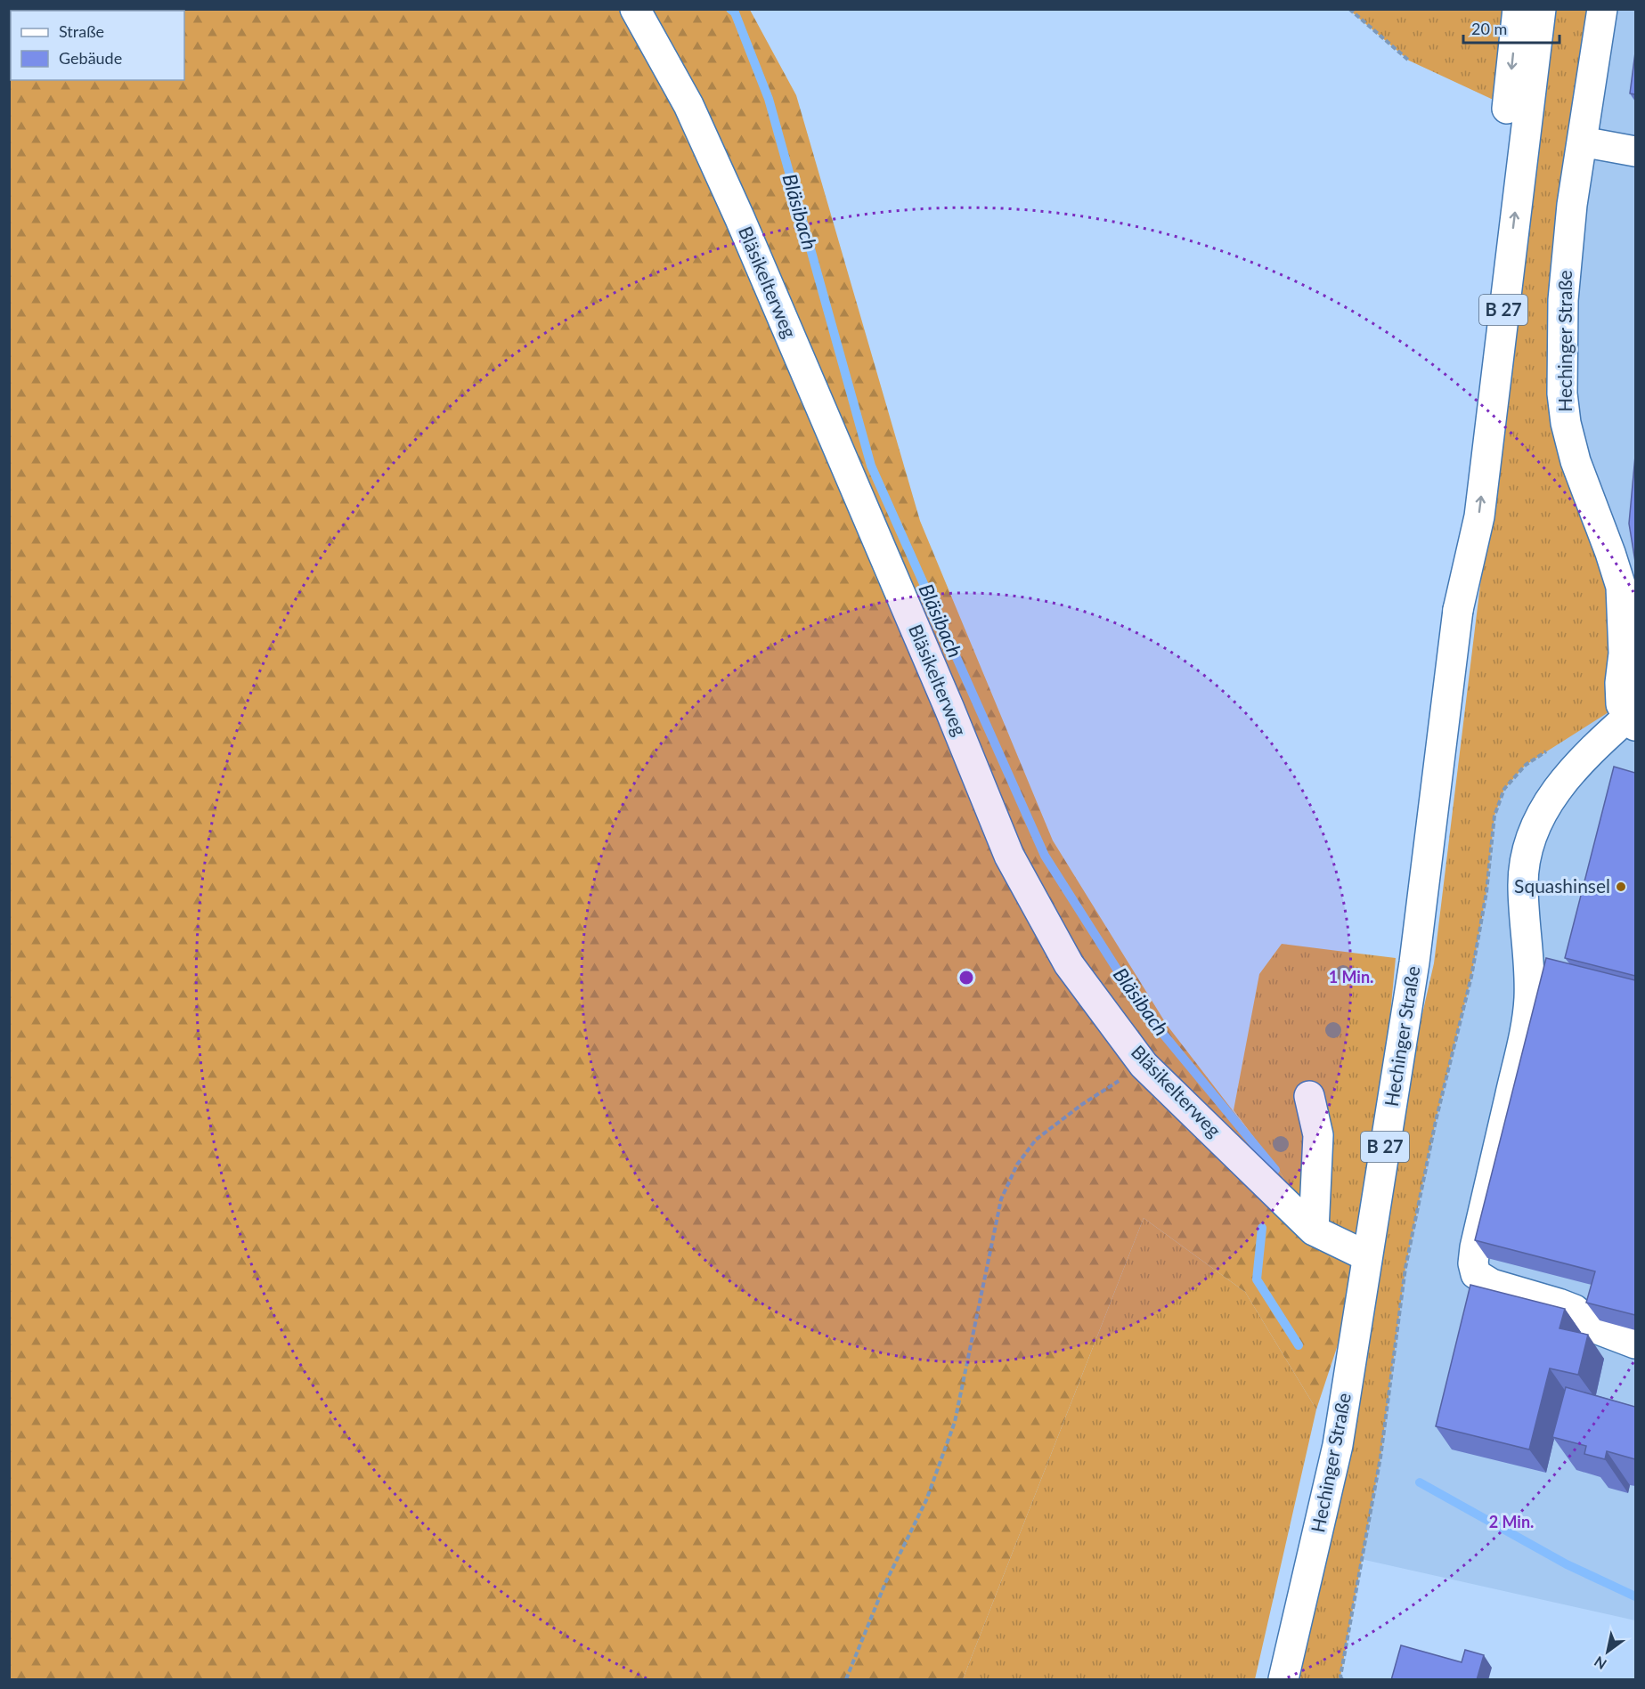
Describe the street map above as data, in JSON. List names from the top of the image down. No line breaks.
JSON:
{"streets":{"main road":["Bläsikelterweg","B 27","Hechinger Straße"]},"crossings":[["Bläsikelterweg","Hechinger Straße"],["B 27","Hechinger Straße"]],"water":["Bläsibach"],"places":["Squashinsel"],"legend":["Straße","Gebäude"],"scale_bar":"20 m","north":"bottom left","rings":["1 Min.","2 Min."]}
